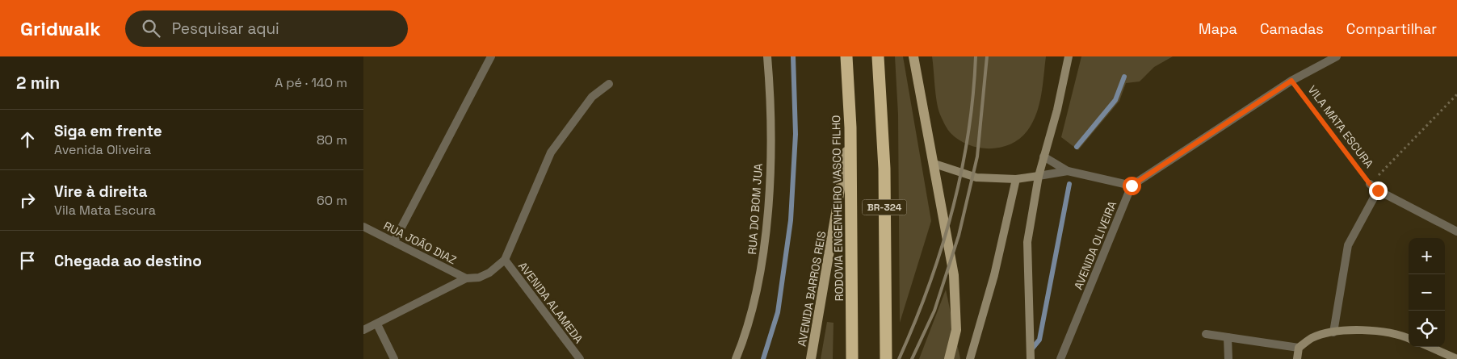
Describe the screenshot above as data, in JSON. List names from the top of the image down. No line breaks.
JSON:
{"streets":{"highway":["BR-324","RODOVIA ENGENHEIRO VASCO FILHO"],"main road":["AVENIDA BARROS REIS"],"street":["VILA MATA ESCURA","RUA DO BOM JUA","RUA JOÃO DIAZ","AVENIDA OLIVEIRA","AVENIDA ALAMEDA"]},"crossings":[["RODOVIA ENGENHEIRO VASCO FILHO","AVENIDA BARROS REIS"]],"page":{"header":"Gridwalk","search":"Pesquisar aqui","nav":["Mapa","Camadas","Compartilhar"],"heading":["2 min","A pé · 140 m"],"list":[["Siga em frente","Avenida Oliveira","80 m"],["Vire à direita","Vila Mata Escura","60 m"],"Chegada ao destino"],"map_buttons":["+","−"]}}
